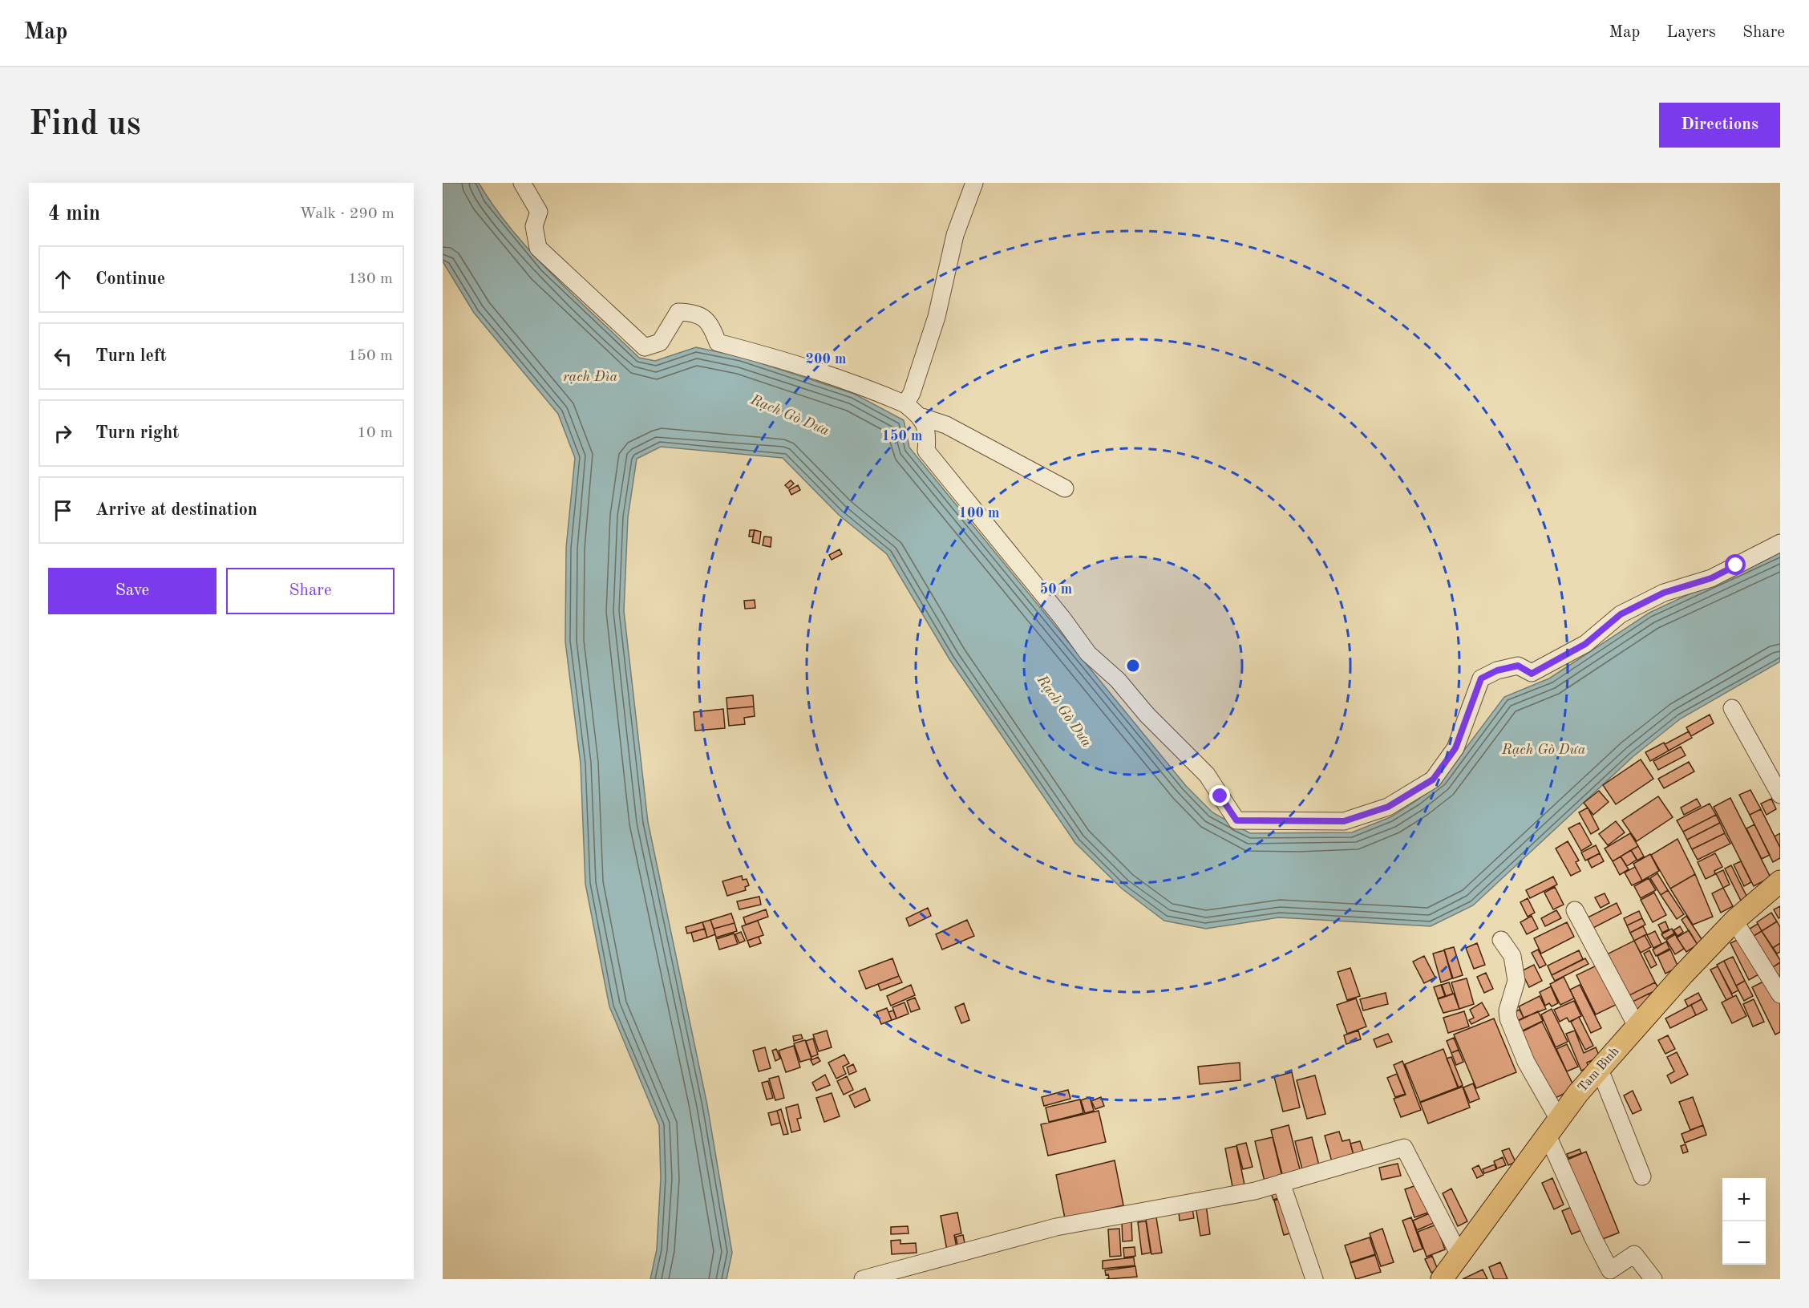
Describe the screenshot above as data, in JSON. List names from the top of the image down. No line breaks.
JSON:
{"streets":{"main road":["Tam Bình"]},"water":["rạch Đìa","Rạch Gò Dưa"],"page":{"header":"Map","nav":["Map","Layers","Share"],"buttons":["Directions",["Save","Share"]],"title":"Find us","heading":["4 min","Walk · 290 m"],"list":[["Continue","130 m"],["Turn left","150 m"],["Turn right","10 m"],"Arrive at destination"],"map_buttons":["+","−"]},"rings":["200 m","150 m","100 m","50 m"]}
